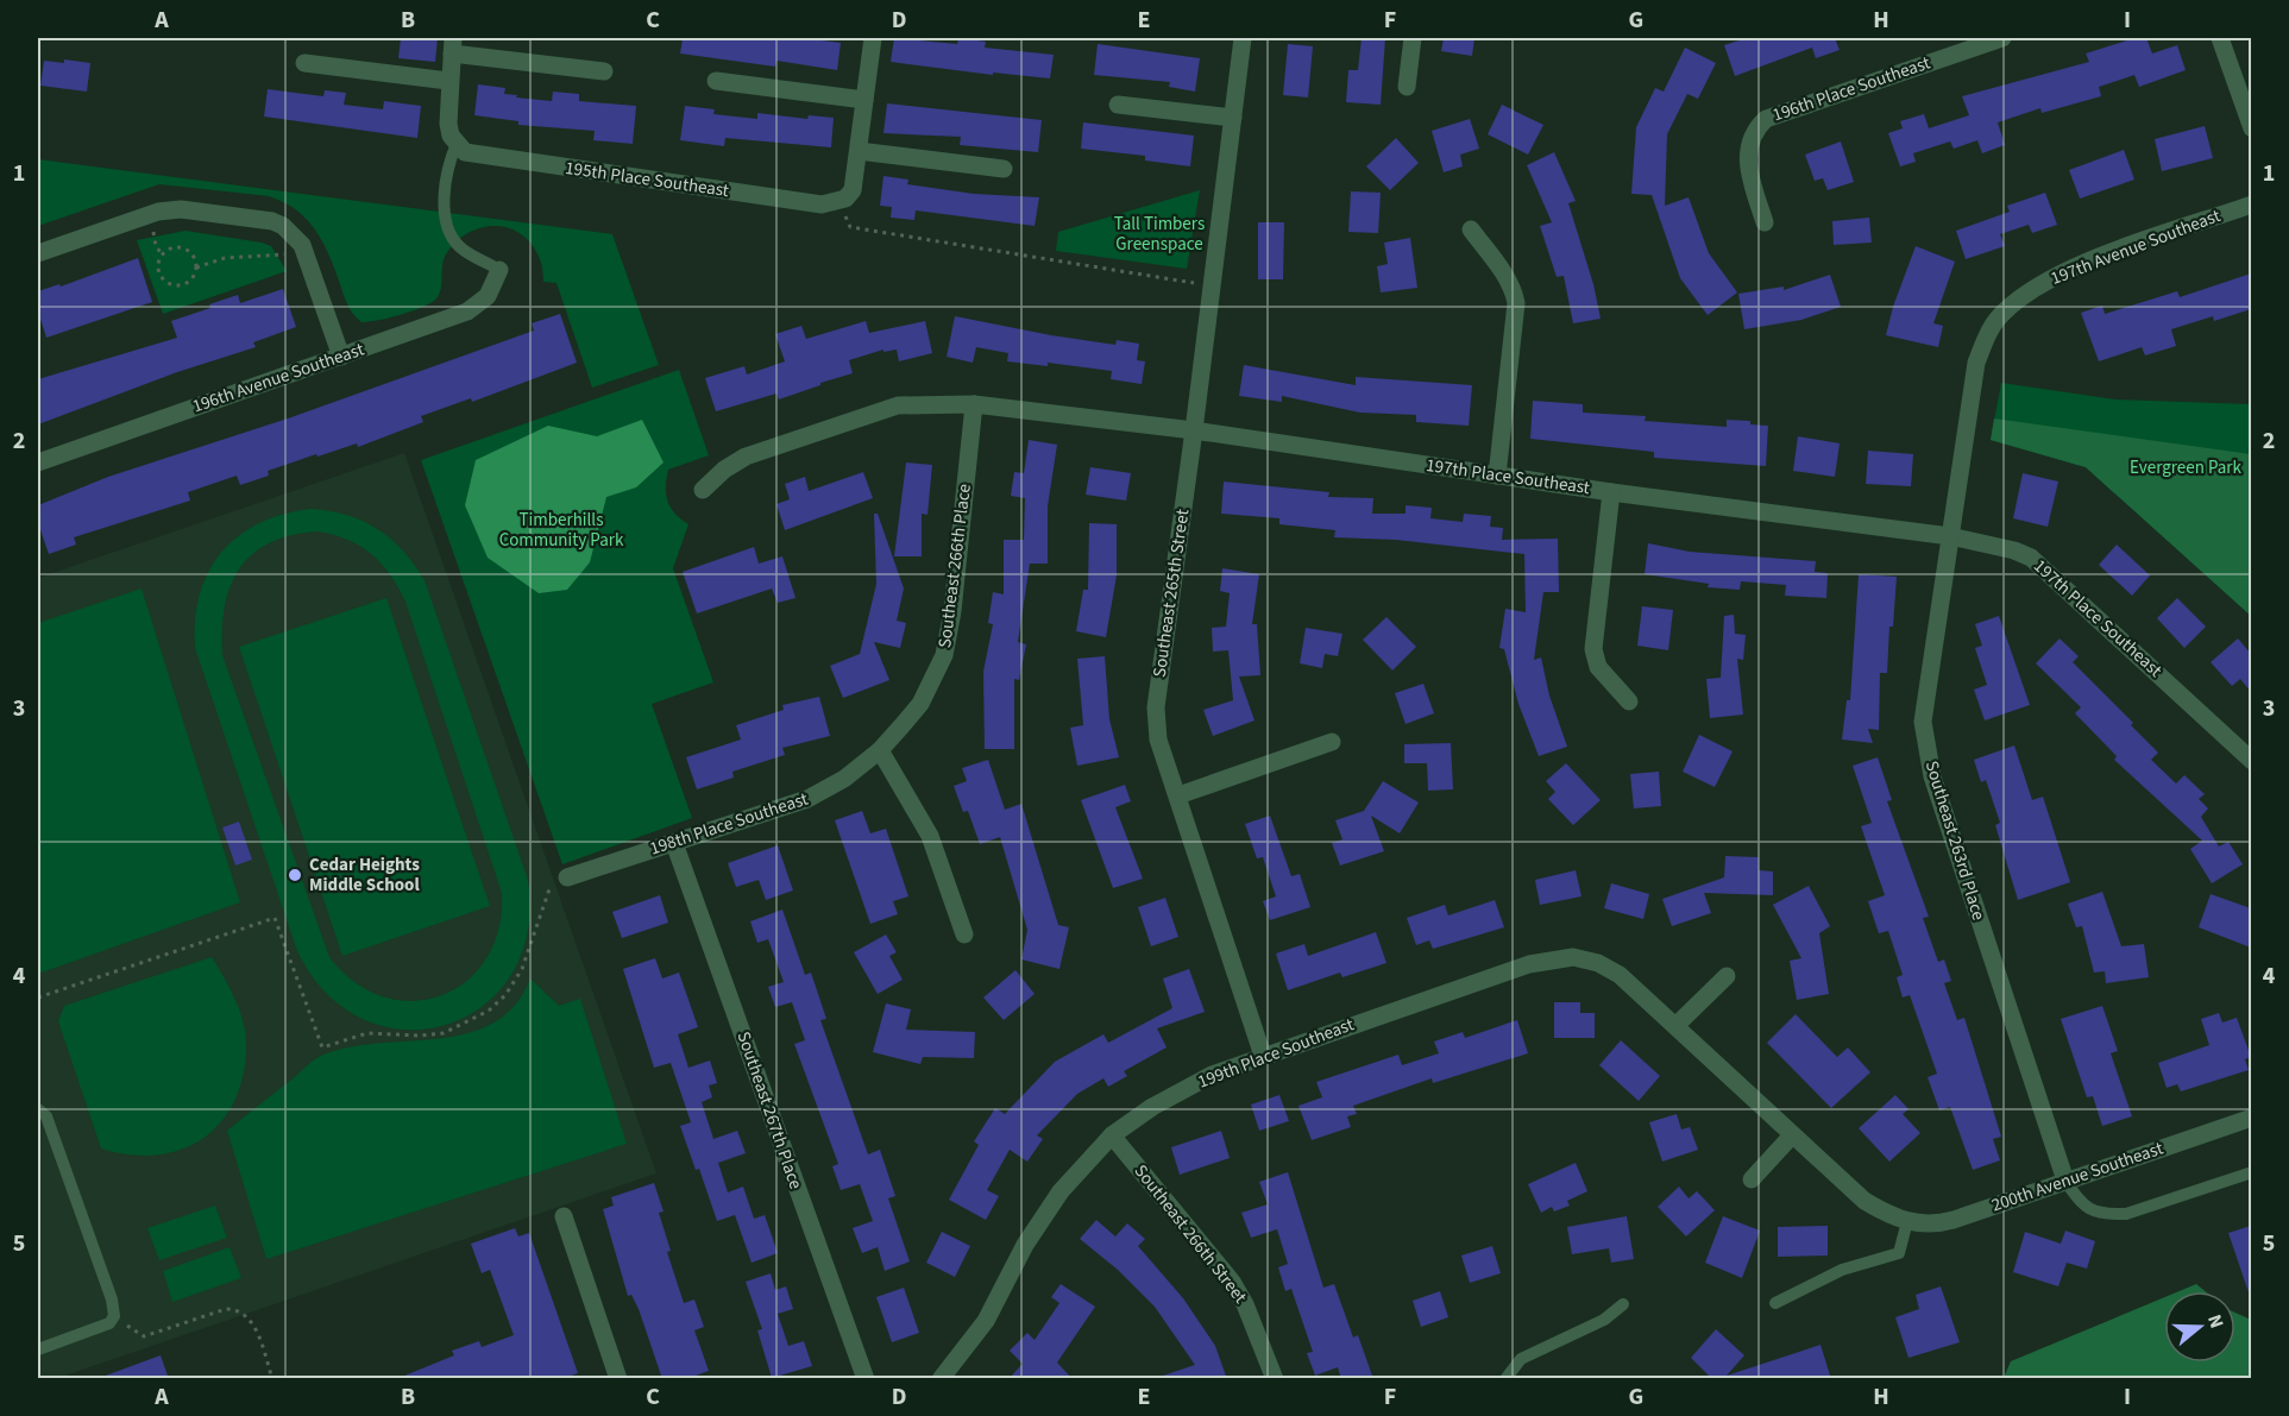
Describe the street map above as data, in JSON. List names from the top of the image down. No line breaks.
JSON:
{"streets":{"street":["196th Place Southeast","195th Place Southeast","197th Avenue Southeast","196th Avenue Southeast","197th Place Southeast","Southeast 266th Place","Southeast 265th Street","198th Place Southeast","Southeast 263rd Place","199th Place Southeast","Southeast 267th Place","200th Avenue Southeast","Southeast 266th Street"]},"crossings":[["197th Avenue Southeast","Southeast 263rd Place"],["197th Place Southeast","Southeast 266th Place"],["197th Place Southeast","Southeast 265th Street"],["197th Place Southeast","Southeast 263rd Place"],["Southeast 266th Place","198th Place Southeast"],["Southeast 265th Street","199th Place Southeast"],["198th Place Southeast","Southeast 267th Place"],["Southeast 263rd Place","200th Avenue Southeast"],["199th Place Southeast","200th Avenue Southeast"],["199th Place Southeast","Southeast 266th Street"]],"parks":["Tall Timbers Greenspace","Evergreen Park","Timberhills Community Park"],"places":["Cedar Heights Middle School"],"north":"right","grid":{"columns":["A","B","C","D","E","F","G","H","I"],"rows":["1","2","3","4","5"]}}
